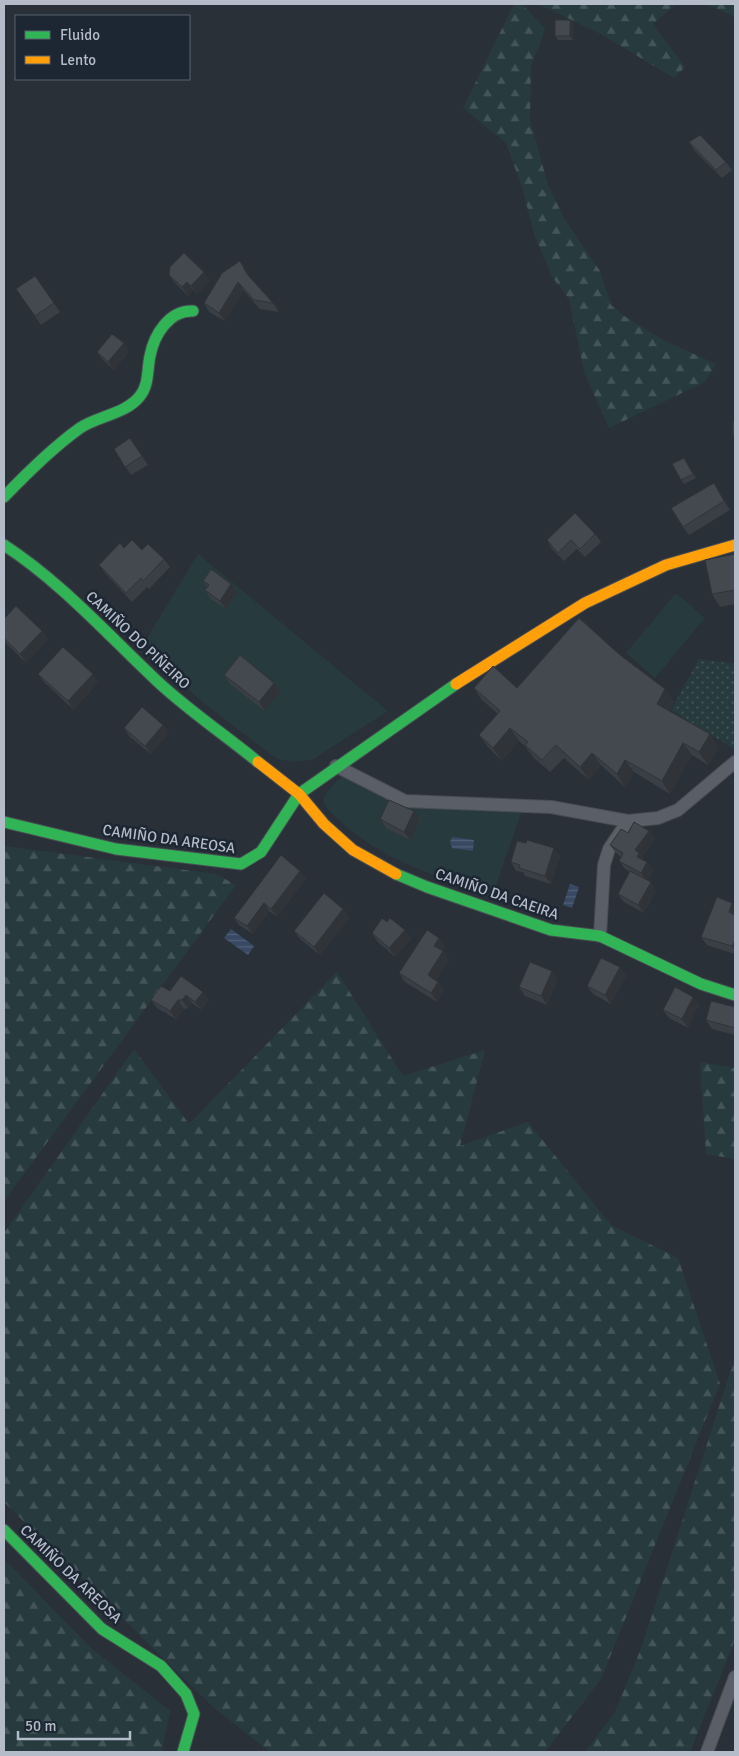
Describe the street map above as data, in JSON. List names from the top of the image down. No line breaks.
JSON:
{"streets":{"street":["CAMIÑO DO PIÑEIRO","CAMIÑO DA AREOSA","CAMIÑO DA CAEIRA"]},"crossings":[["CAMIÑO DO PIÑEIRO","CAMIÑO DA AREOSA"],["CAMIÑO DO PIÑEIRO","CAMIÑO DA CAEIRA"],["CAMIÑO DA AREOSA","CAMIÑO DA CAEIRA"]],"legend":["Fluido","Lento"],"scale_bar":"50 m"}
